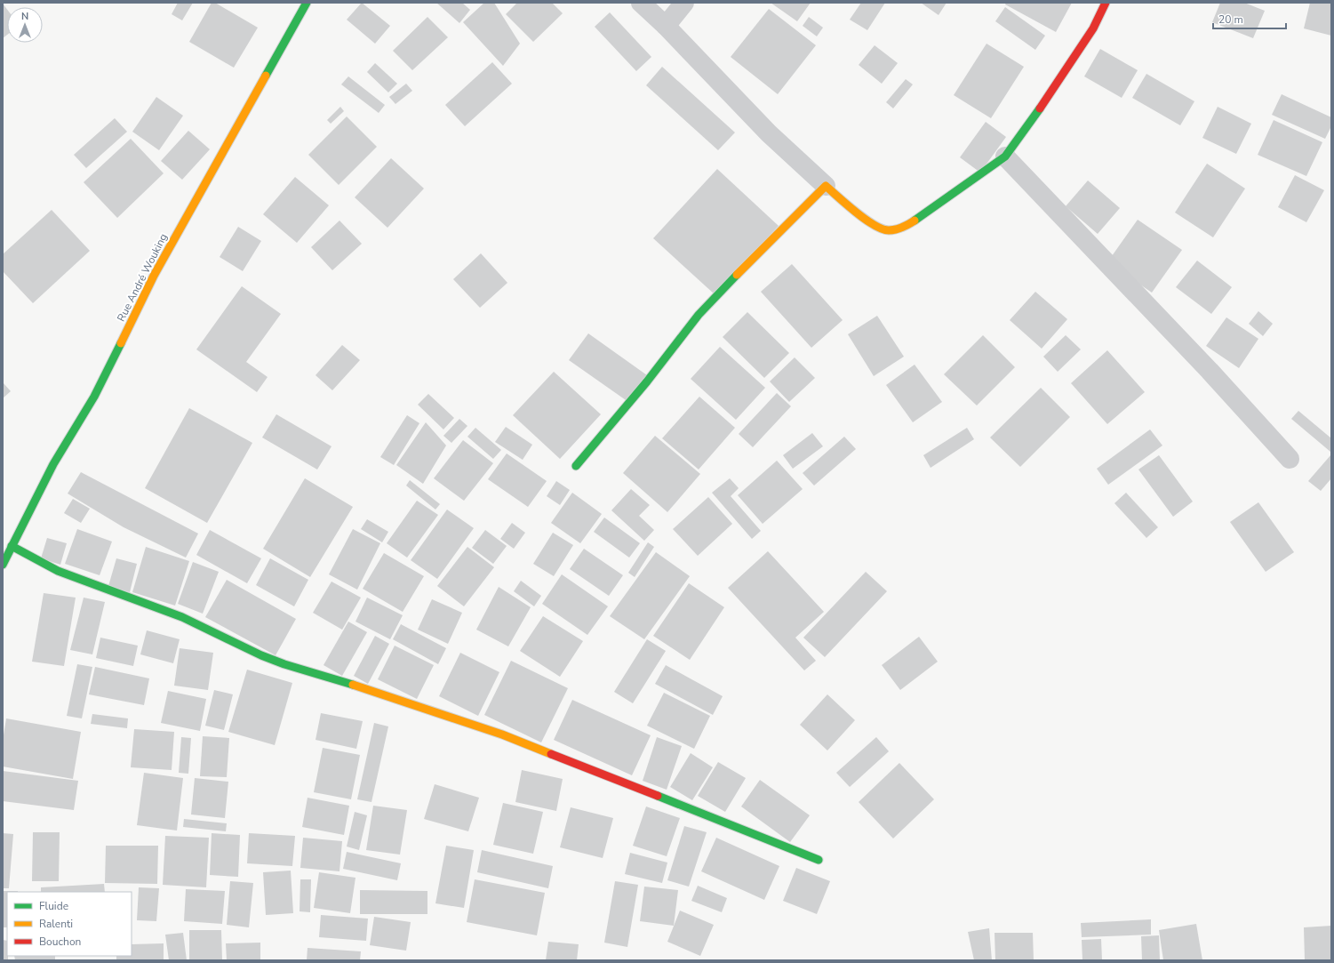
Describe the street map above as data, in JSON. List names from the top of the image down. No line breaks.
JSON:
{"streets":{"street":["Rue André Wouking"]},"legend":["Fluide","Ralenti","Bouchon"],"scale_bar":"20 m","north":"top"}
